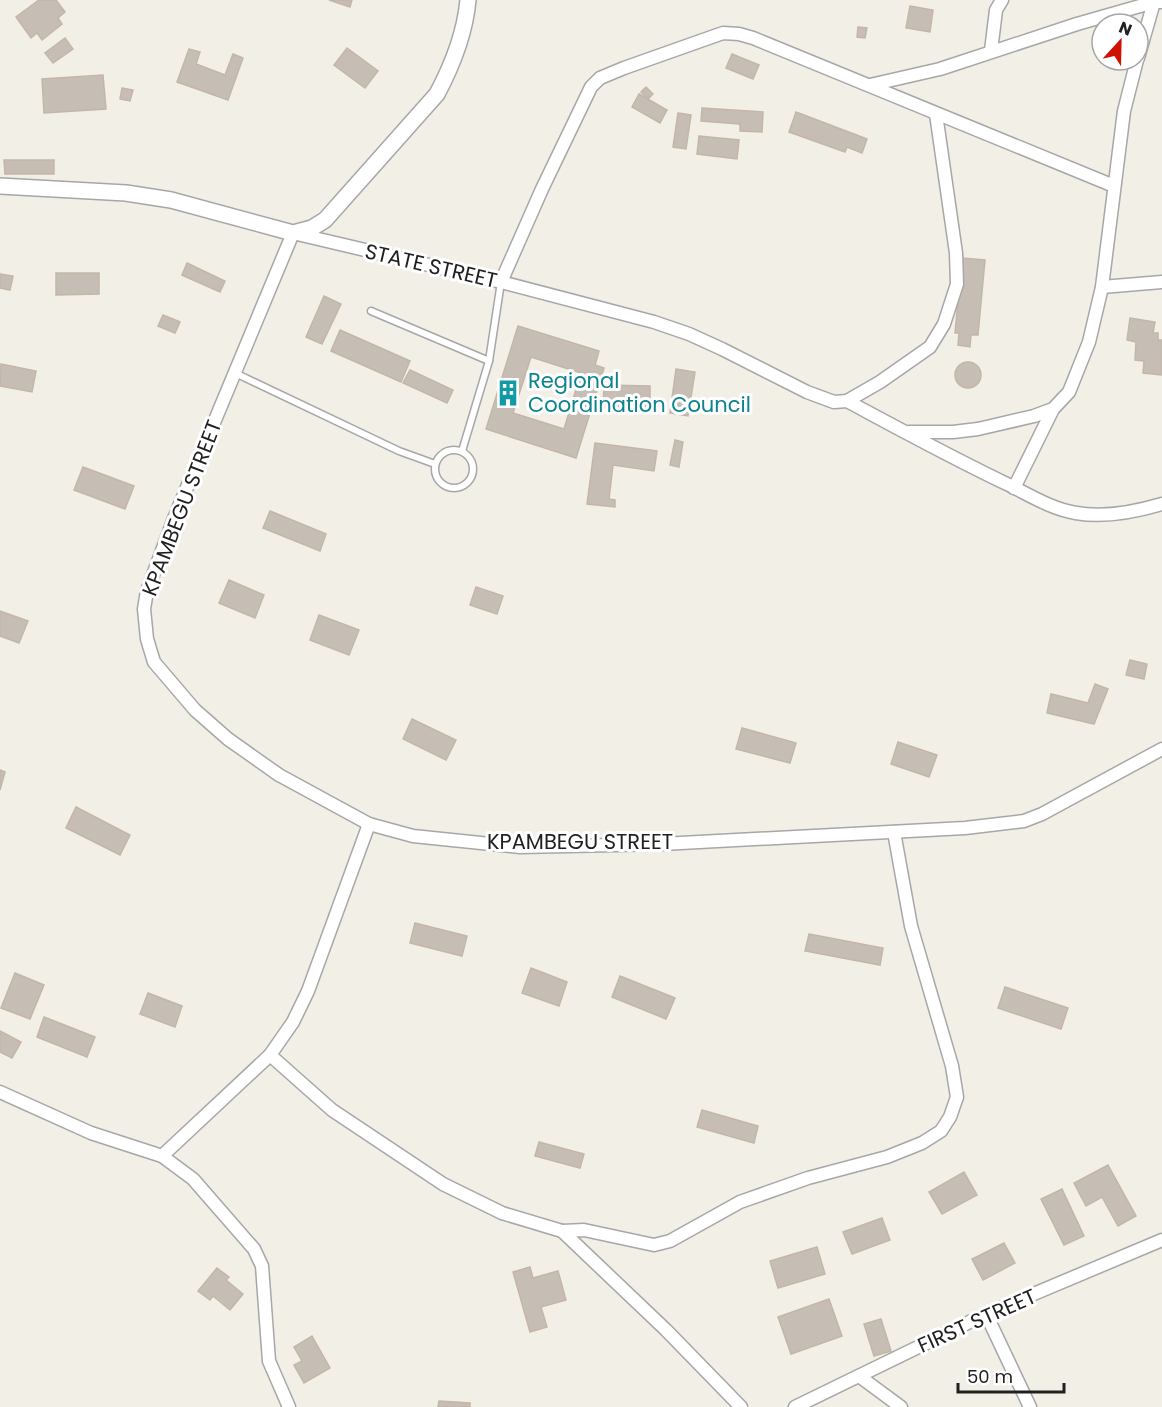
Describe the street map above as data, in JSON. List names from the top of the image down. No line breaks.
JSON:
{"streets":{"street":["STATE STREET","KPAMBEGU STREET","FIRST STREET"]},"crossings":[["STATE STREET","KPAMBEGU STREET"]],"places":{"building":["Regional Coordination Council"]},"scale_bar":"50 m","north":"top"}
